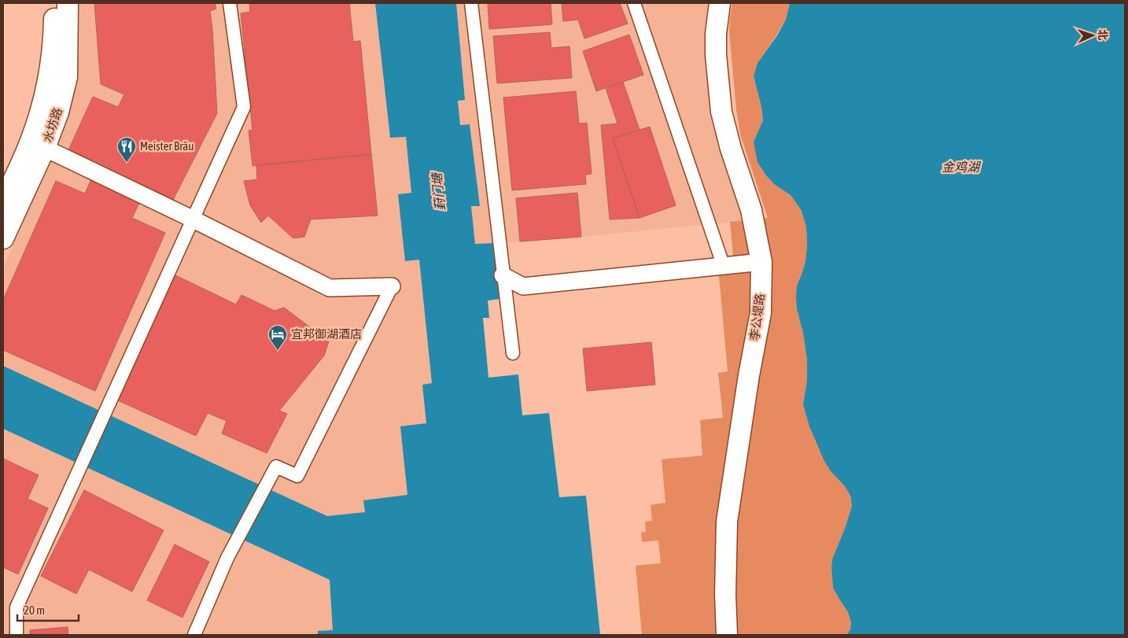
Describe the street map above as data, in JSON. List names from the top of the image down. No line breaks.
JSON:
{"streets":{"street":["水坊路","李公堤路"]},"water":["金鸡湖","葑门塘"],"places":{"restaurant":["Meister Bräu"],"hotel":["宜邦御湖酒店"]},"scale_bar":"20 m","north":"right"}
